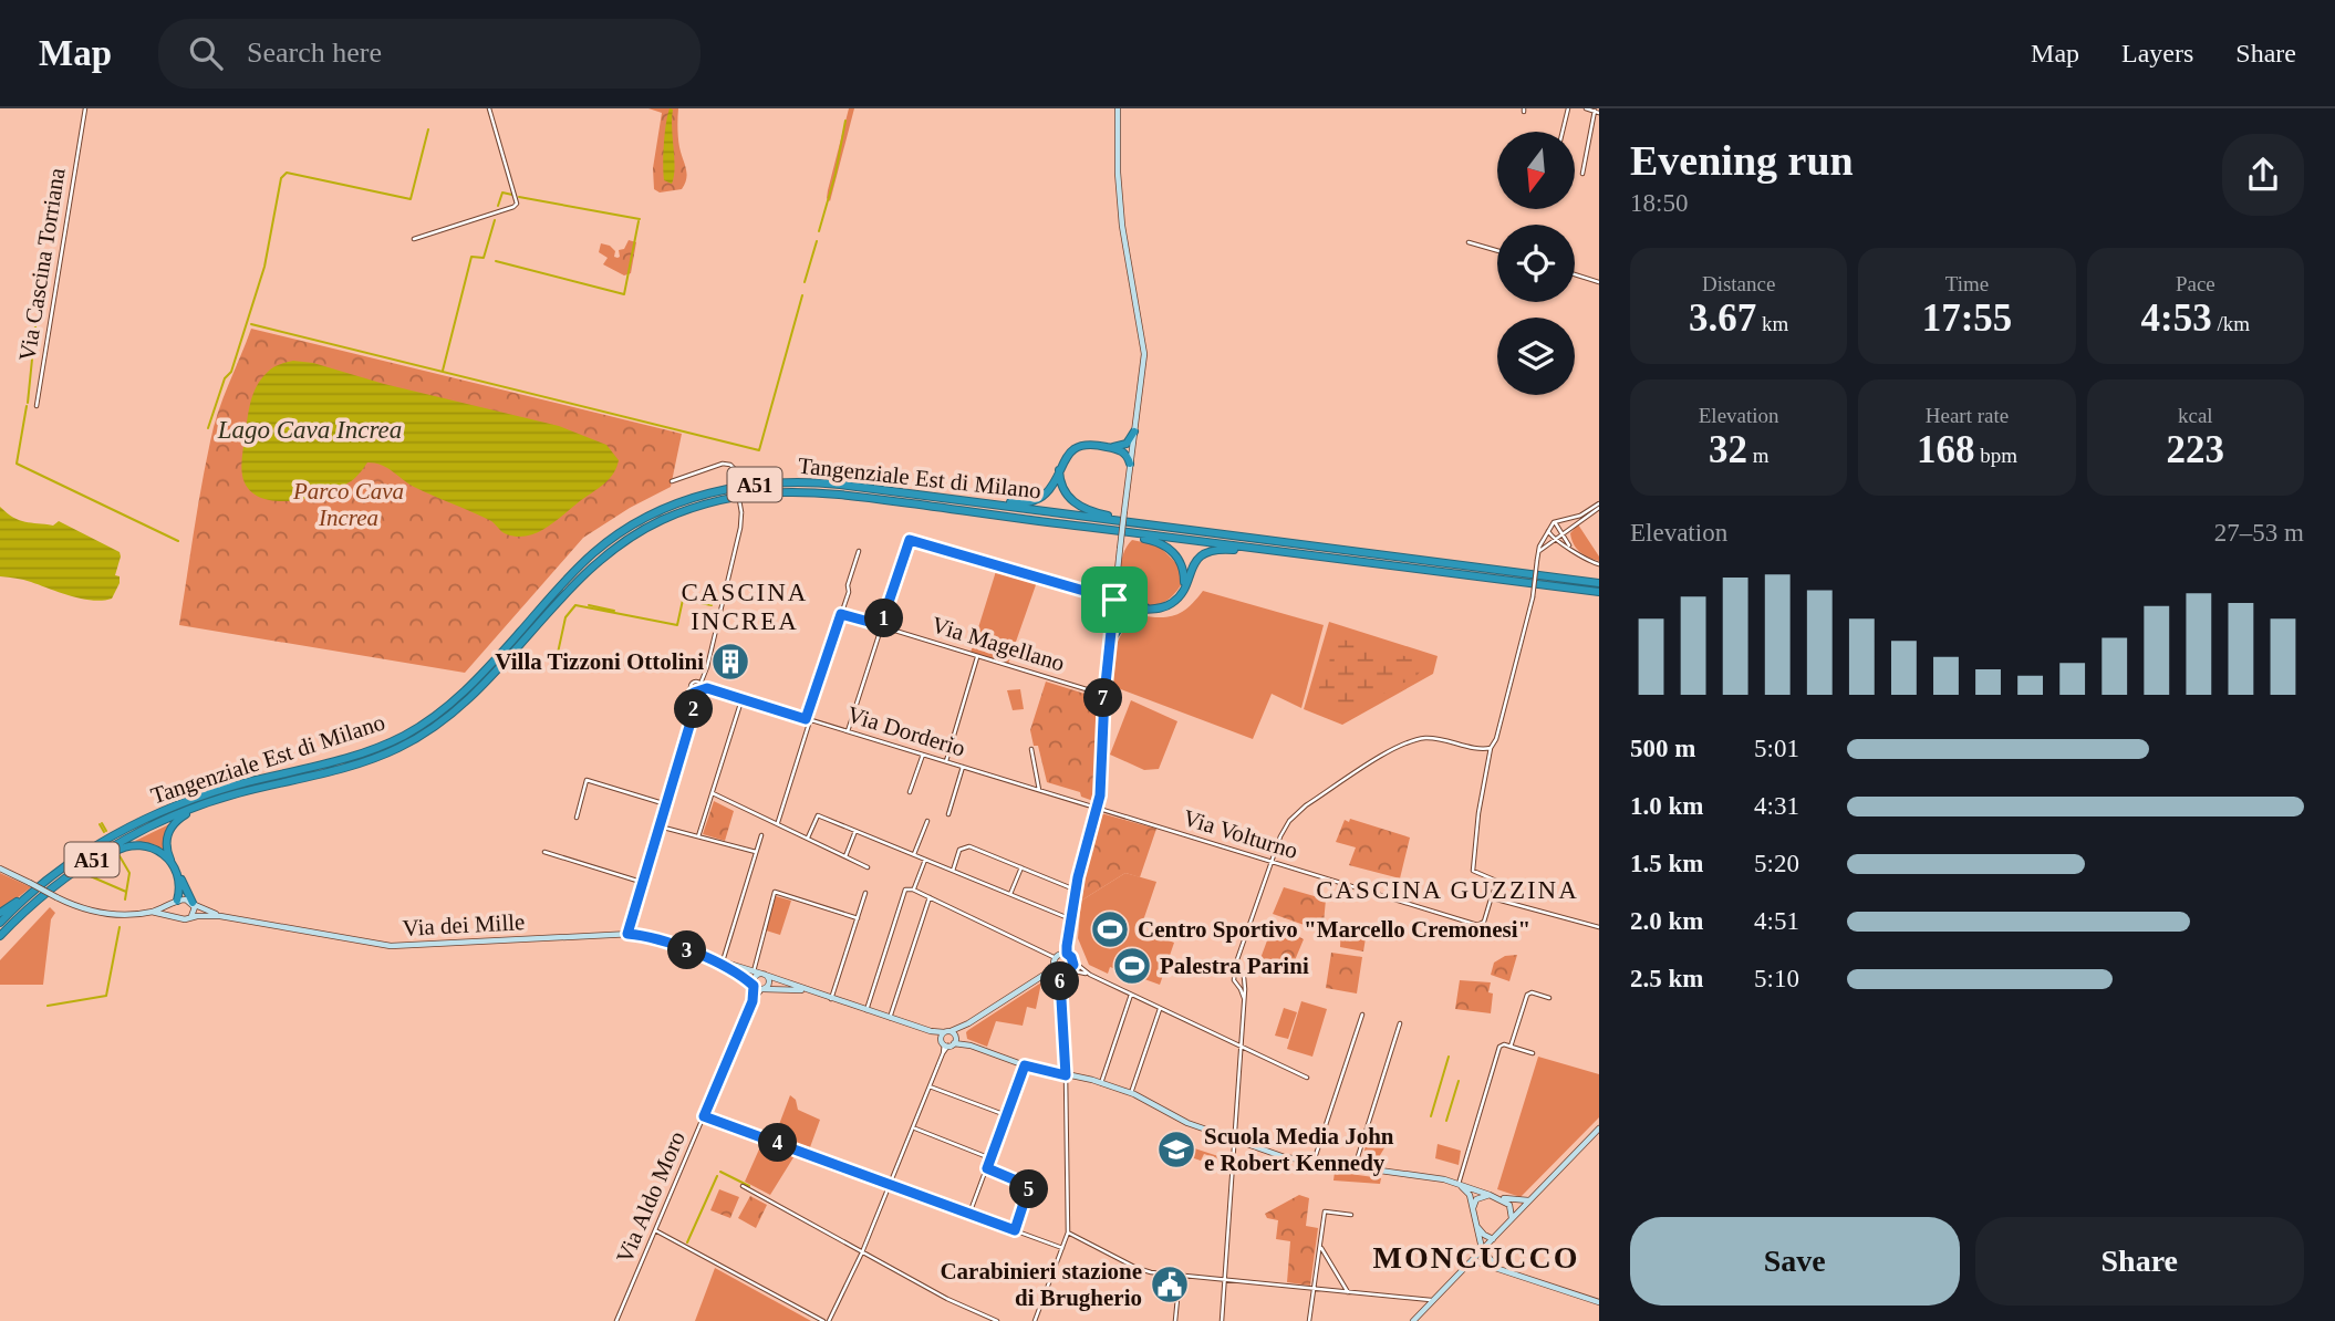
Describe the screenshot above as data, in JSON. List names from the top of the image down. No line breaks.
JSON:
{"streets":{"highway":["Tangenziale Est di Milano","A51"],"main road":["Via dei Mille"],"street":["Via Cascina Torriana","Via Magellano","Via Dorderio","Via Volturno","Via Aldo Moro"]},"crossings":[["Via Dorderio","Via Volturno"],["Via dei Mille","Via Aldo Moro"]],"districts":["CASCINA INCREA","CASCINA GUZZINA","MONCUCCO"],"water":["Lago Cava Increa"],"parks":["Parco Cava Increa"],"places":{"building":["Villa Tizzoni Ottolini"],"sports":["Centro Sportivo \"Marcello Cremonesi\"","Palestra Parini"],"school or university":["Scuola Media John e Robert Kennedy"],"public building":["Carabinieri stazione di Brugherio"]},"north":"bottom","page":{"header":"Map","search":"Search here","nav":["Map","Layers","Share"],"heading":["Evening run","18:50"],"stats":[["Distance","3.67 km"],["Time","17:55"],["Pace","4:53 /km"],["Elevation","32 m"],["Heart rate","168 bpm"],["kcal","223"]],"chart":["Elevation","27–53 m"],"pins":["1","7","2","3","6","4","5"],"list":[{"name":"500 m","note":"5:01"},{"name":"1.0 km","note":"4:31"},{"name":"1.5 km","note":"5:20"},{"name":"2.0 km","note":"4:51"},{"name":"2.5 km","note":"5:10"}],"buttons":["Save","Share"]}}
